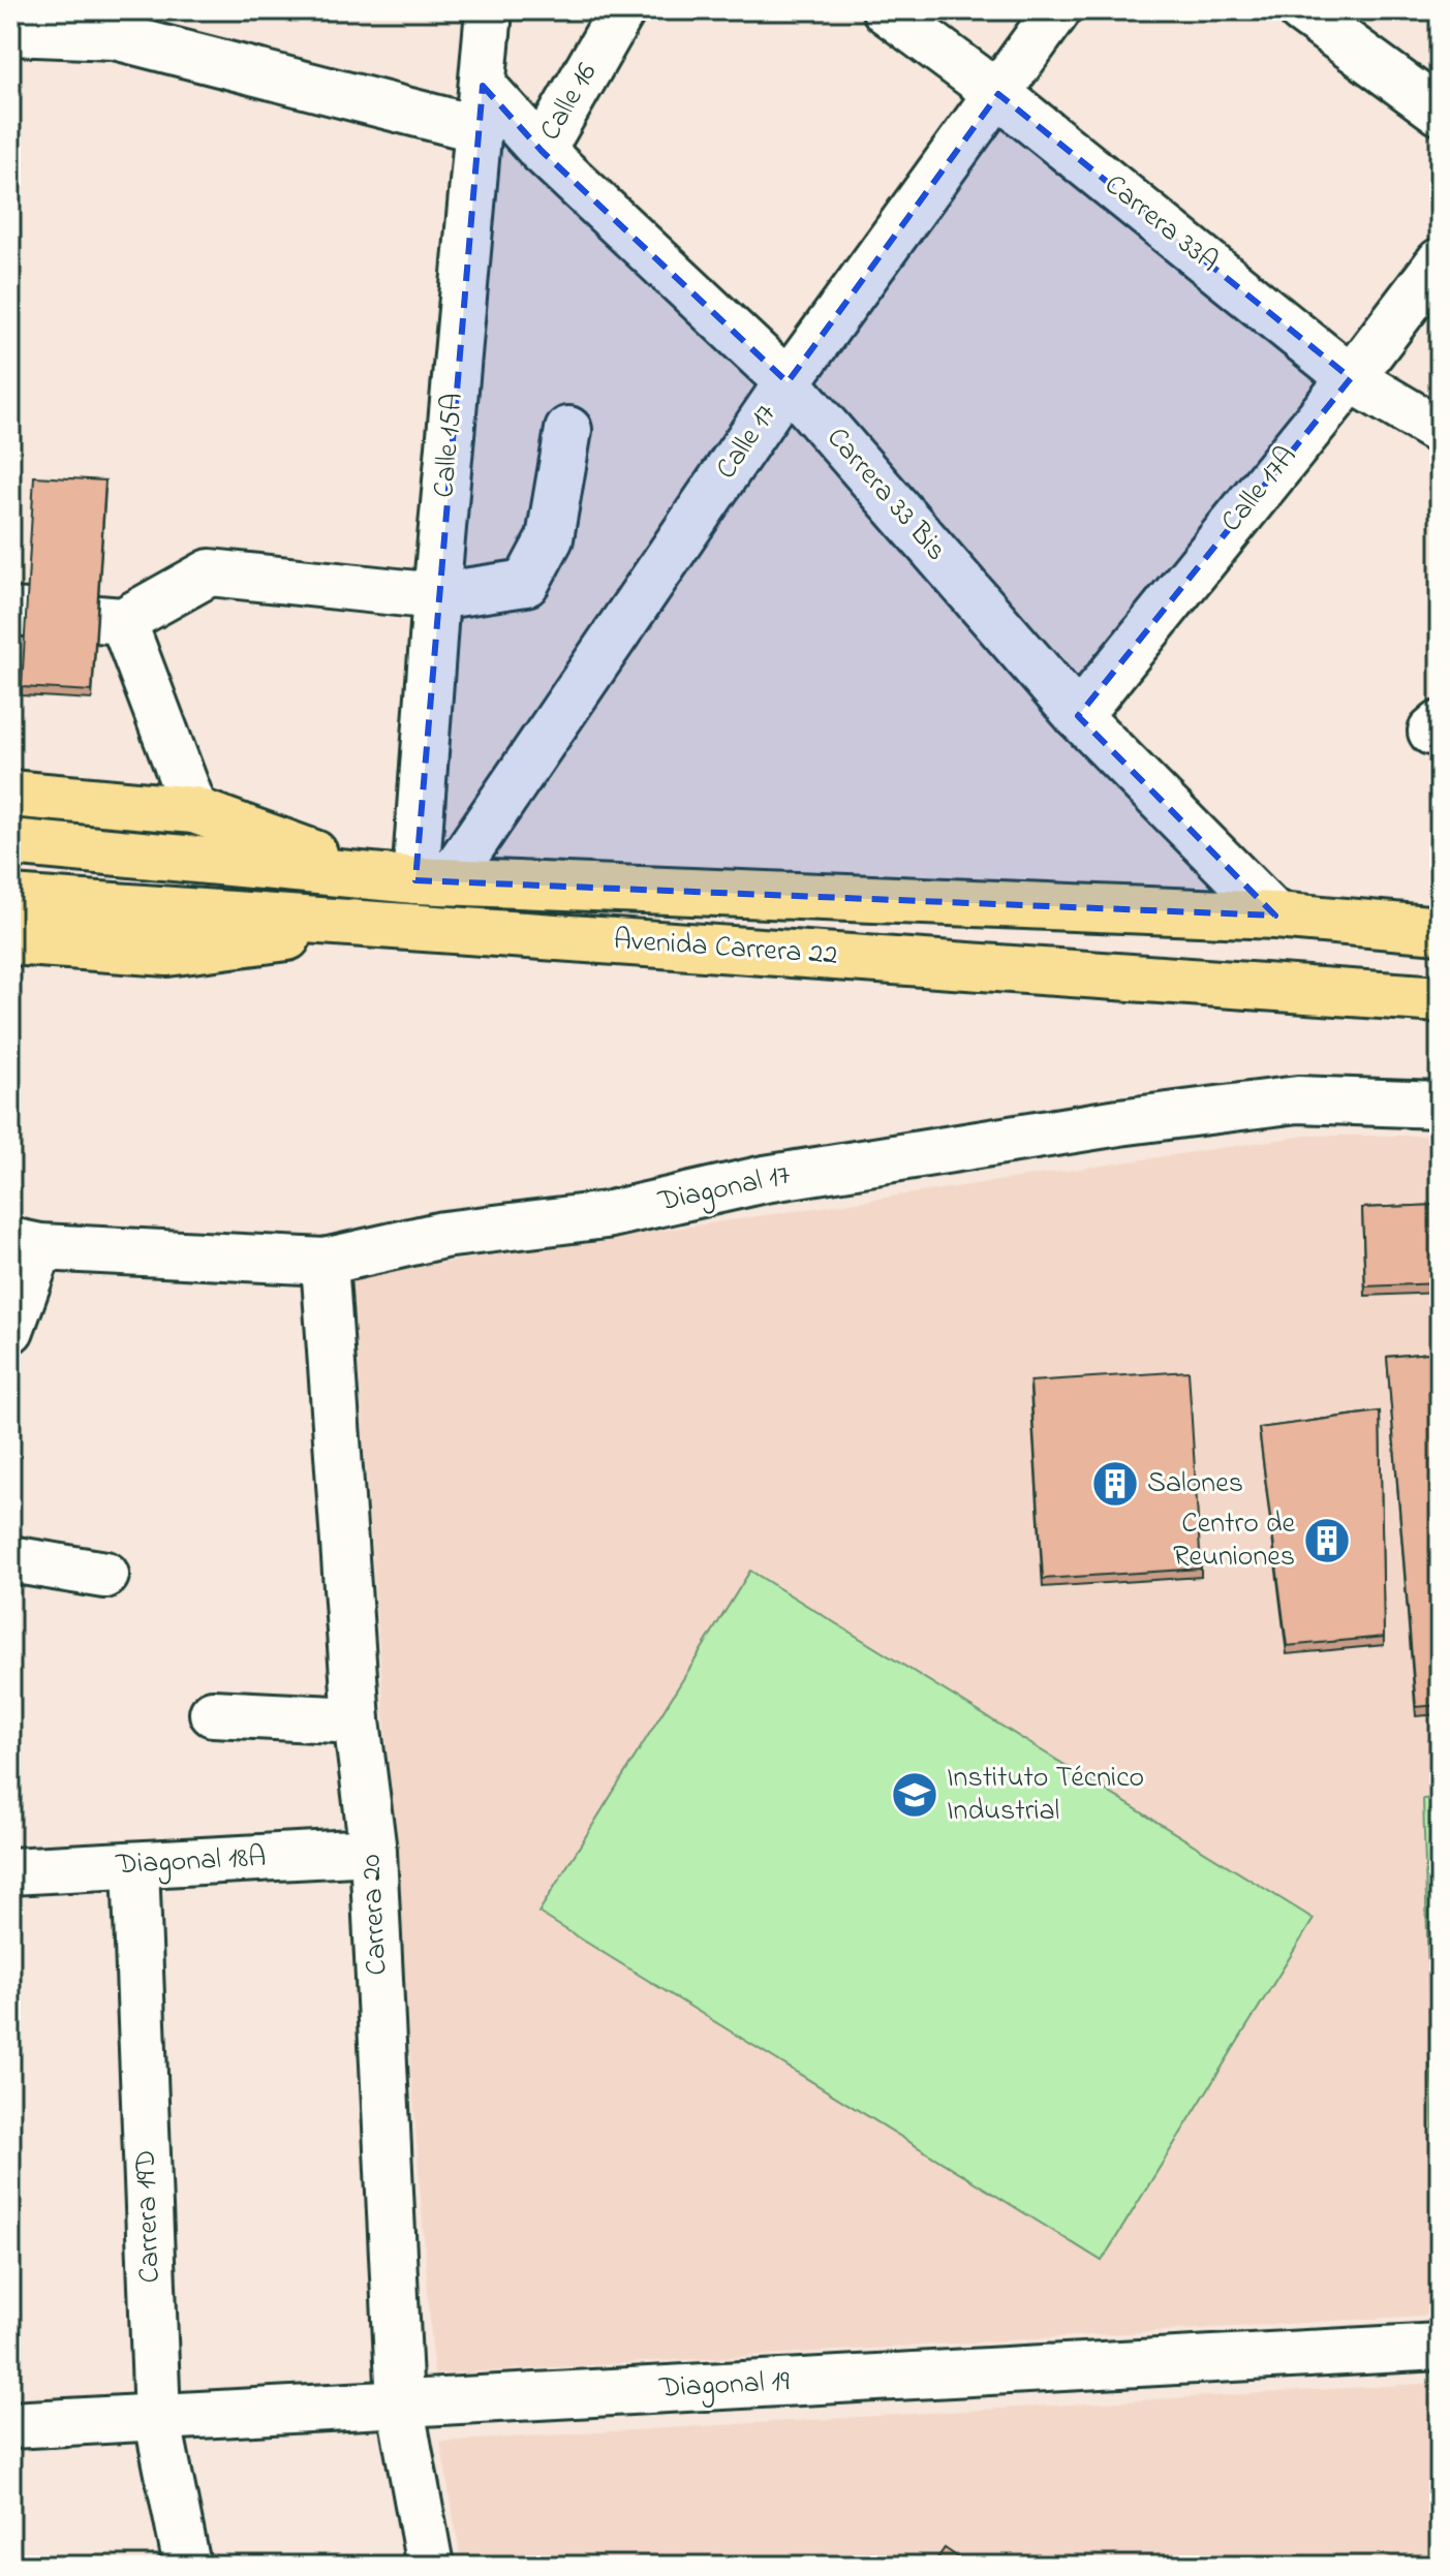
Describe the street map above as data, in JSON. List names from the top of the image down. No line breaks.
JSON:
{"streets":{"main road":["Avenida Carrera 22"],"street":["Calle 16","Carrera 33A","Calle 17","Calle 15A","Calle 17A","Carrera 33 Bis","Diagonal 17","Diagonal 18A","Carrera 20","Carrera 19D","Diagonal 19"]},"crossings":[["Calle 16","Carrera 33 Bis"],["Carrera 33A","Calle 17"],["Carrera 33A","Calle 17A"],["Calle 17","Calle 15A"],["Calle 17","Carrera 33 Bis"],["Calle 17","Avenida Carrera 22"],["Calle 15A","Carrera 33 Bis"],["Calle 15A","Avenida Carrera 22"],["Calle 17A","Carrera 33 Bis"],["Carrera 33 Bis","Avenida Carrera 22"],["Diagonal 17","Carrera 20"],["Diagonal 18A","Carrera 20"],["Diagonal 18A","Carrera 19D"],["Carrera 20","Diagonal 19"],["Carrera 19D","Diagonal 19"]],"places":{"building":["Salones","Centro de Reuniones"],"school or university":["Instituto Técnico Industrial"]}}
